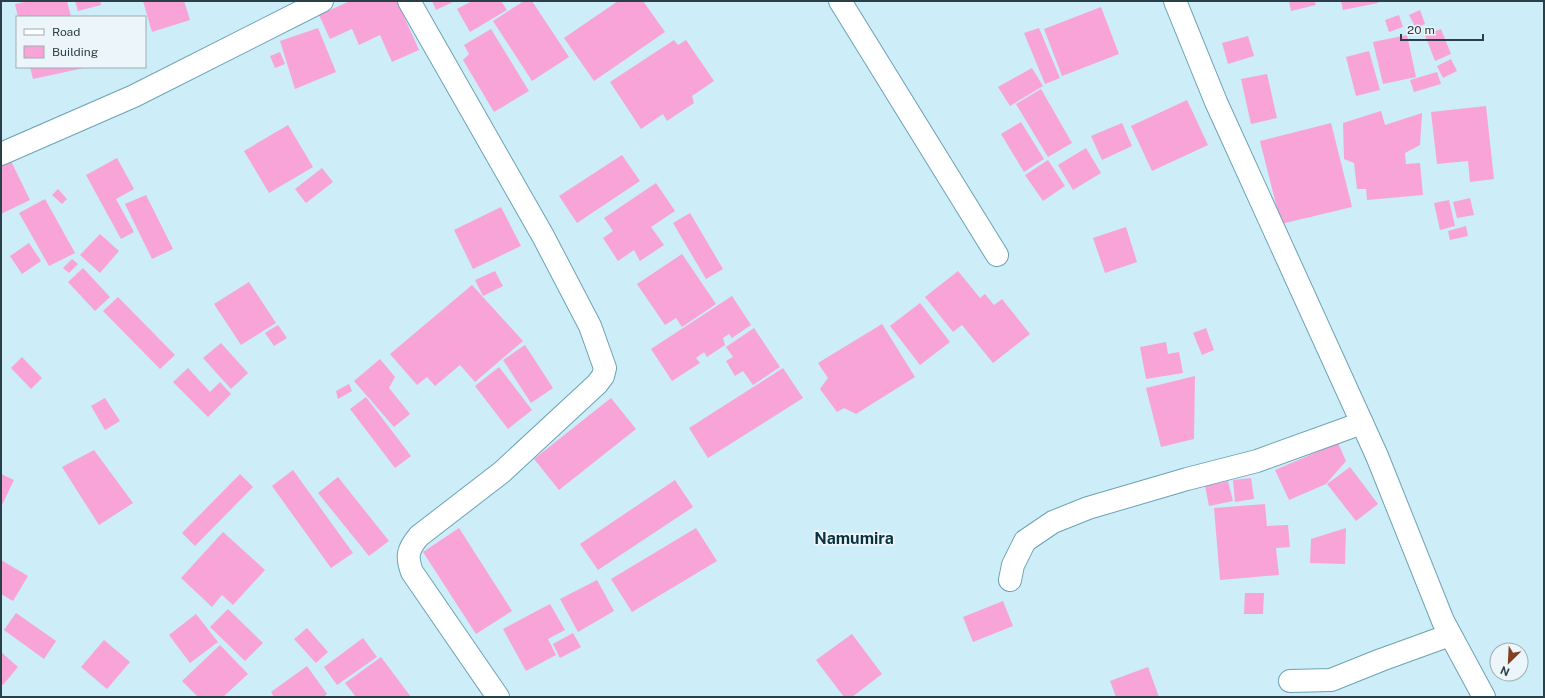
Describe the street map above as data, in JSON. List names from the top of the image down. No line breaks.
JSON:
{"districts":["Namumira"],"legend":["Road","Building"],"scale_bar":"20 m","north":"bottom left"}
